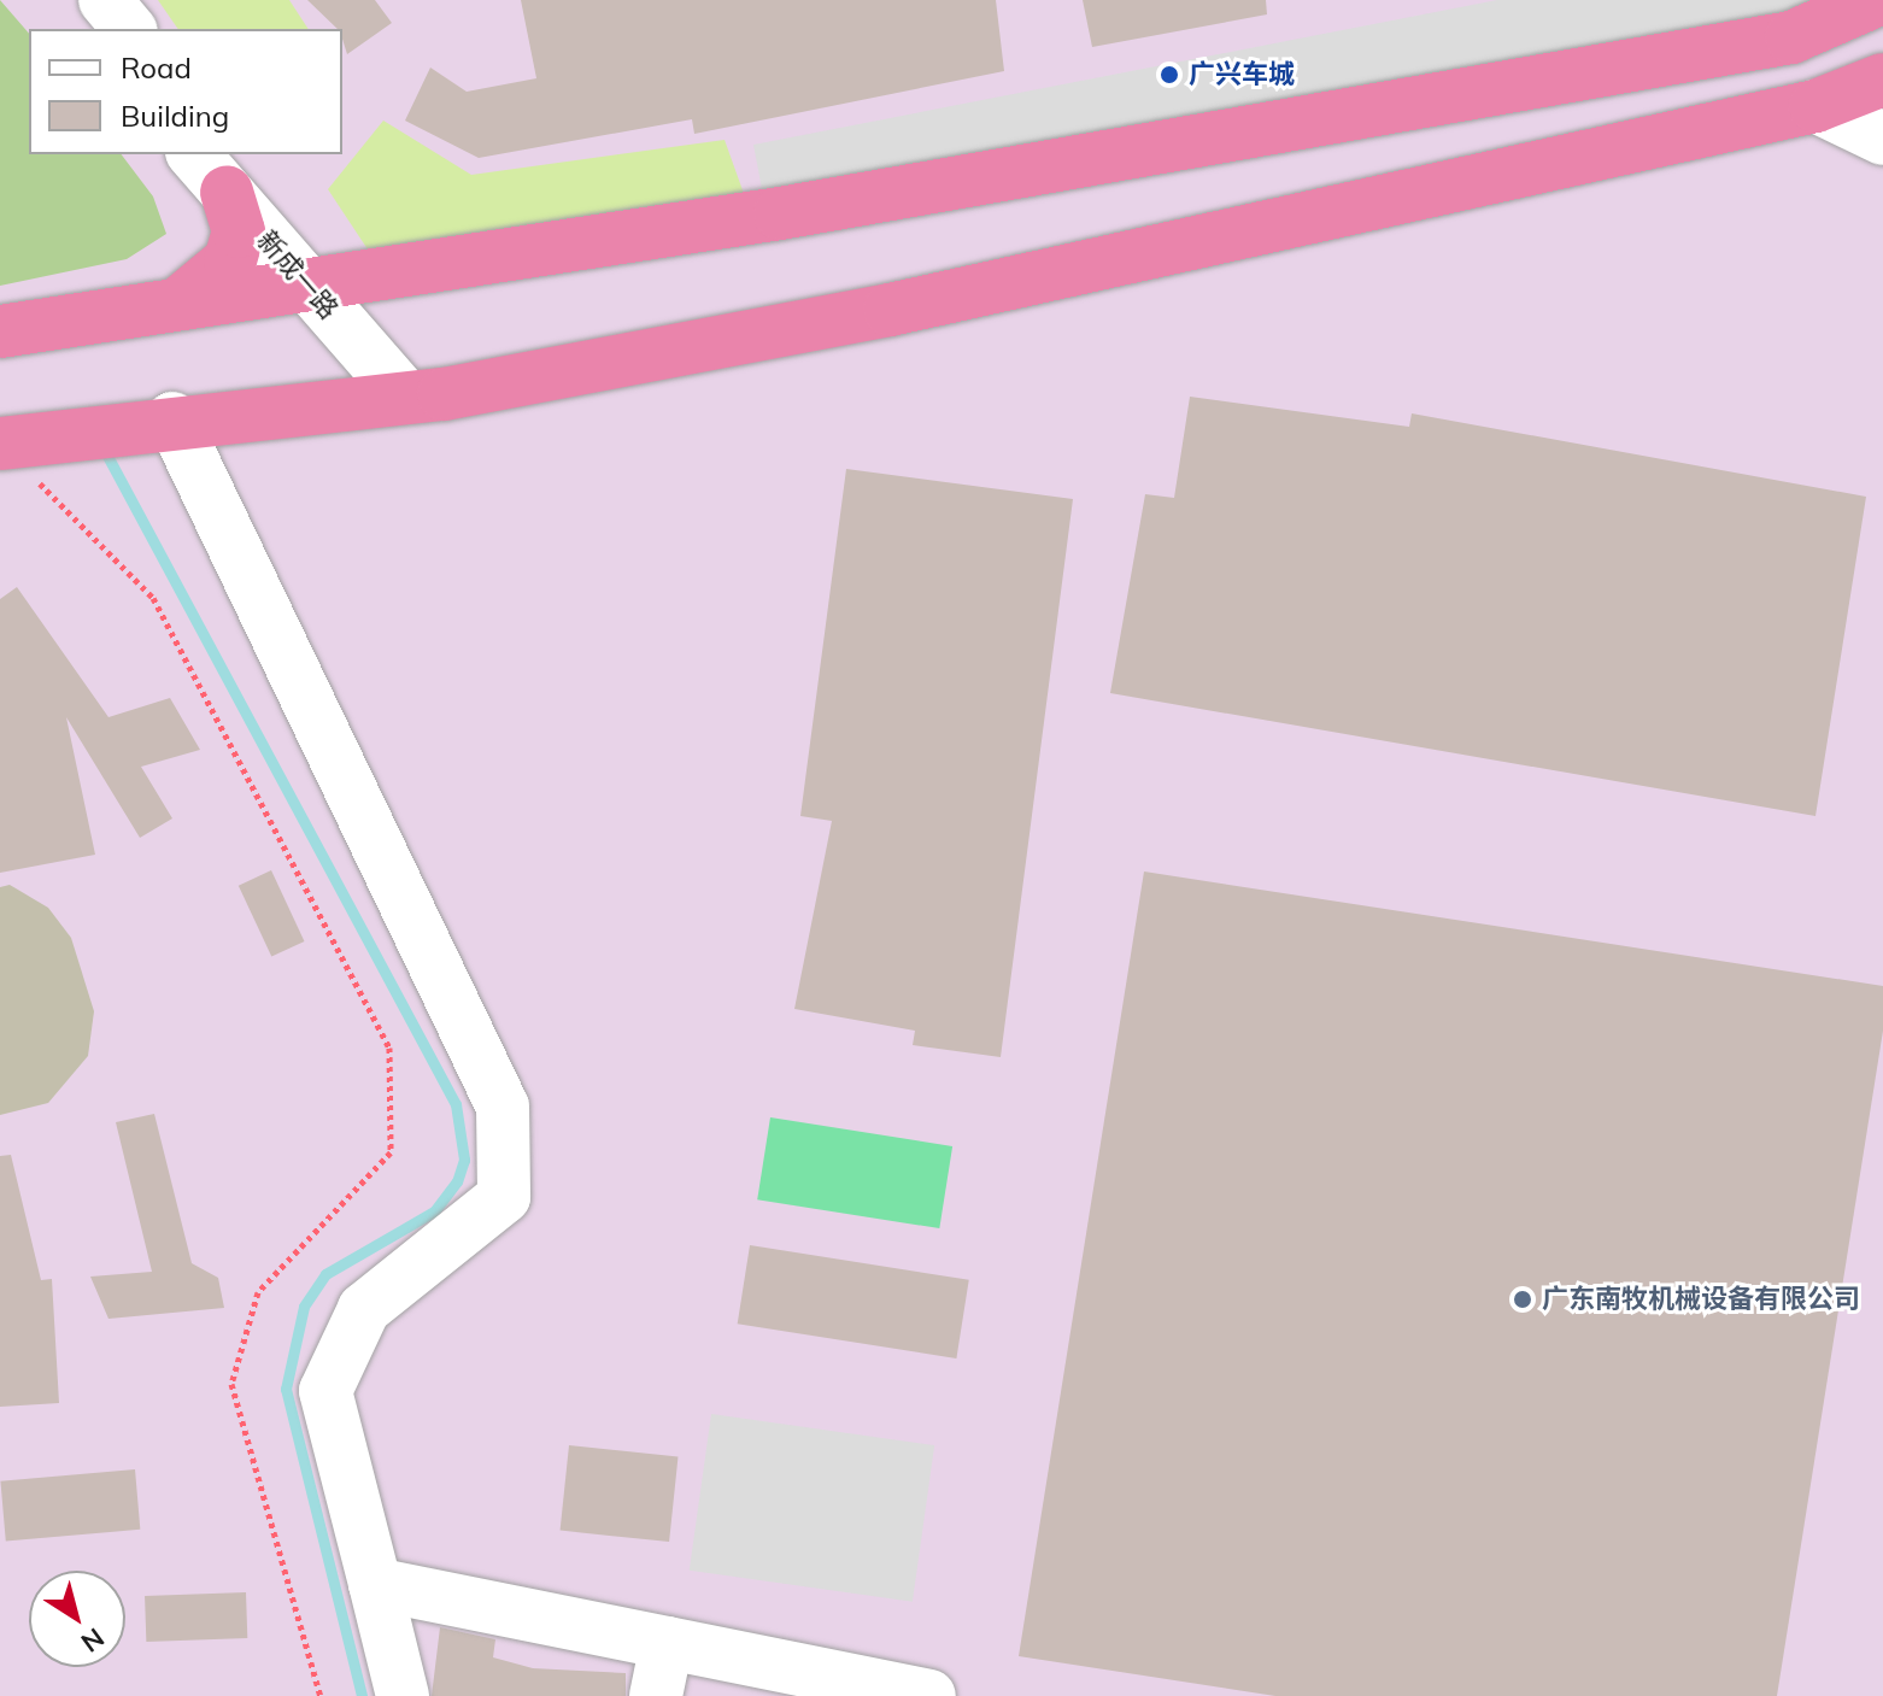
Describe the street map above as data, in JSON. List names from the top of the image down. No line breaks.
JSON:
{"streets":{"street":["新成一路"]},"places":["广兴车城","广东南牧机械设备有限公司"],"legend":["Road","Building"],"north":"bottom right"}
